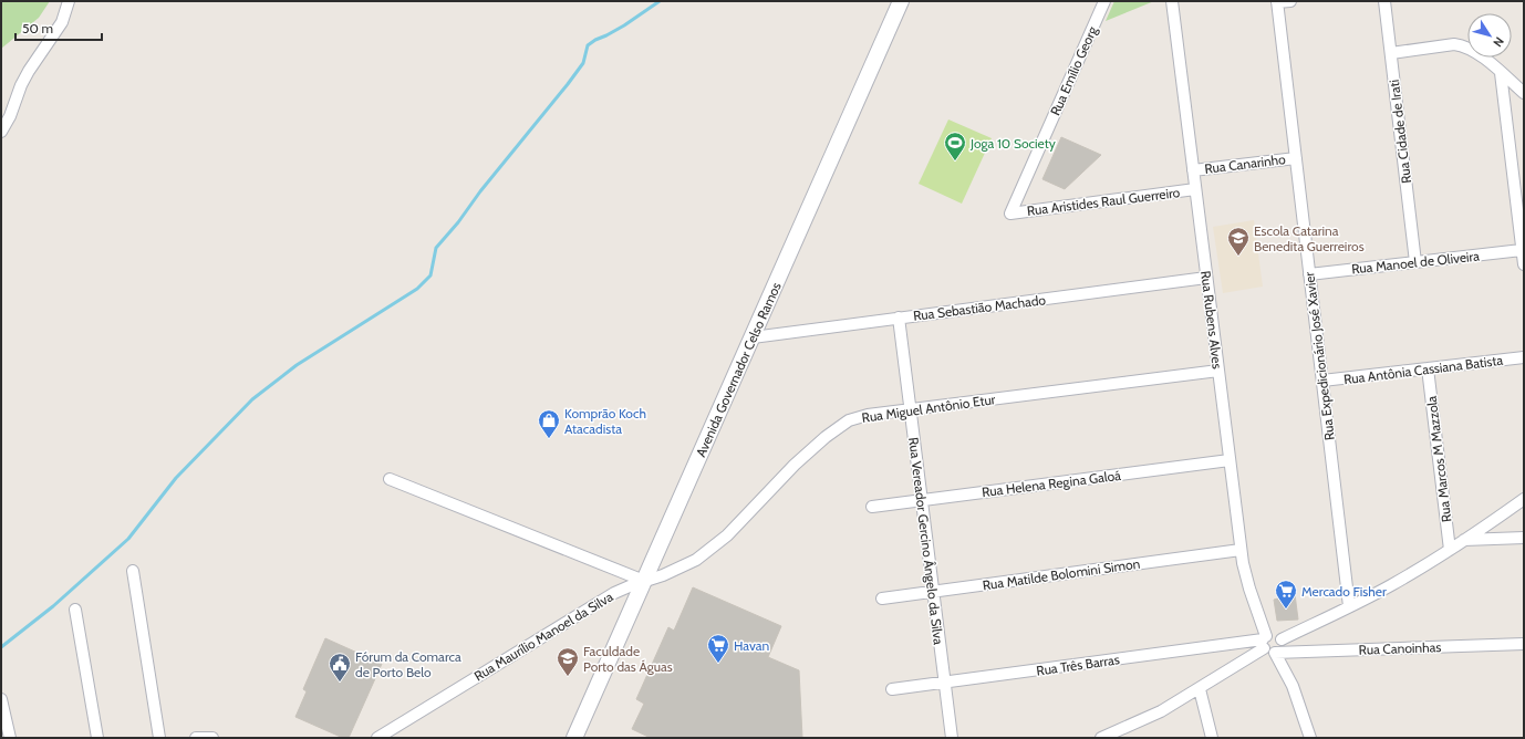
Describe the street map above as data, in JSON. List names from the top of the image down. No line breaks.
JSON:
{"streets":{"main road":["Avenida Governador Celso Ramos"],"street":["Rua Emílio Georg","Rua Cidade de Irati","Rua Canarinho","Rua Aristides Raul Guerreiro","Rua Manoel de Oliveira","Rua Sebastião Machado","Rua Rubens Alves","Rua Expedicionário José Xavier","Rua Antônia Cassiana Batista","Rua Miguel Antônio Etur","Rua Marcos M Mazzola","Rua Helena Regina Galoá","Rua Vereador Gercino Ângelo da Silva","Rua Matilde Bolomini Simon","Rua Maurílio Manoel da Silva","Rua Canoinhas","Rua Três Barras"]},"crossings":[["Rua Emílio Georg","Rua Aristides Raul Guerreiro"],["Rua Cidade de Irati","Rua Manoel de Oliveira"],["Rua Canarinho","Rua Rubens Alves"],["Rua Canarinho","Rua Expedicionário José Xavier"],["Rua Aristides Raul Guerreiro","Rua Rubens Alves"],["Rua Manoel de Oliveira","Rua Expedicionário José Xavier"],["Rua Sebastião Machado","Rua Rubens Alves"],["Rua Sebastião Machado","Avenida Governador Celso Ramos"],["Rua Sebastião Machado","Rua Vereador Gercino Ângelo da Silva"],["Rua Rubens Alves","Rua Miguel Antônio Etur"],["Rua Rubens Alves","Rua Helena Regina Galoá"],["Rua Rubens Alves","Rua Matilde Bolomini Simon"],["Rua Rubens Alves","Rua Canoinhas"],["Rua Rubens Alves","Rua Três Barras"],["Rua Expedicionário José Xavier","Rua Antônia Cassiana Batista"],["Avenida Governador Celso Ramos","Rua Miguel Antônio Etur"],["Avenida Governador Celso Ramos","Rua Maurílio Manoel da Silva"],["Rua Antônia Cassiana Batista","Rua Marcos M Mazzola"],["Rua Miguel Antônio Etur","Rua Vereador Gercino Ângelo da Silva"],["Rua Miguel Antônio Etur","Rua Maurílio Manoel da Silva"],["Rua Helena Regina Galoá","Rua Vereador Gercino Ângelo da Silva"],["Rua Vereador Gercino Ângelo da Silva","Rua Matilde Bolomini Simon"],["Rua Vereador Gercino Ângelo da Silva","Rua Três Barras"],["Rua Canoinhas","Rua Três Barras"]],"places":{"sports":["Joga 10 Society"],"school or university":["Escola Catarina Benedita Guerreiros","Faculdade Porto das Águas"],"shop":["Komprão Koch Atacadista"],"supermarket":["Mercado Fisher","Havan"],"public building":["Fórum da Comarca de Porto Belo"]},"scale_bar":"50 m","north":"bottom right"}
